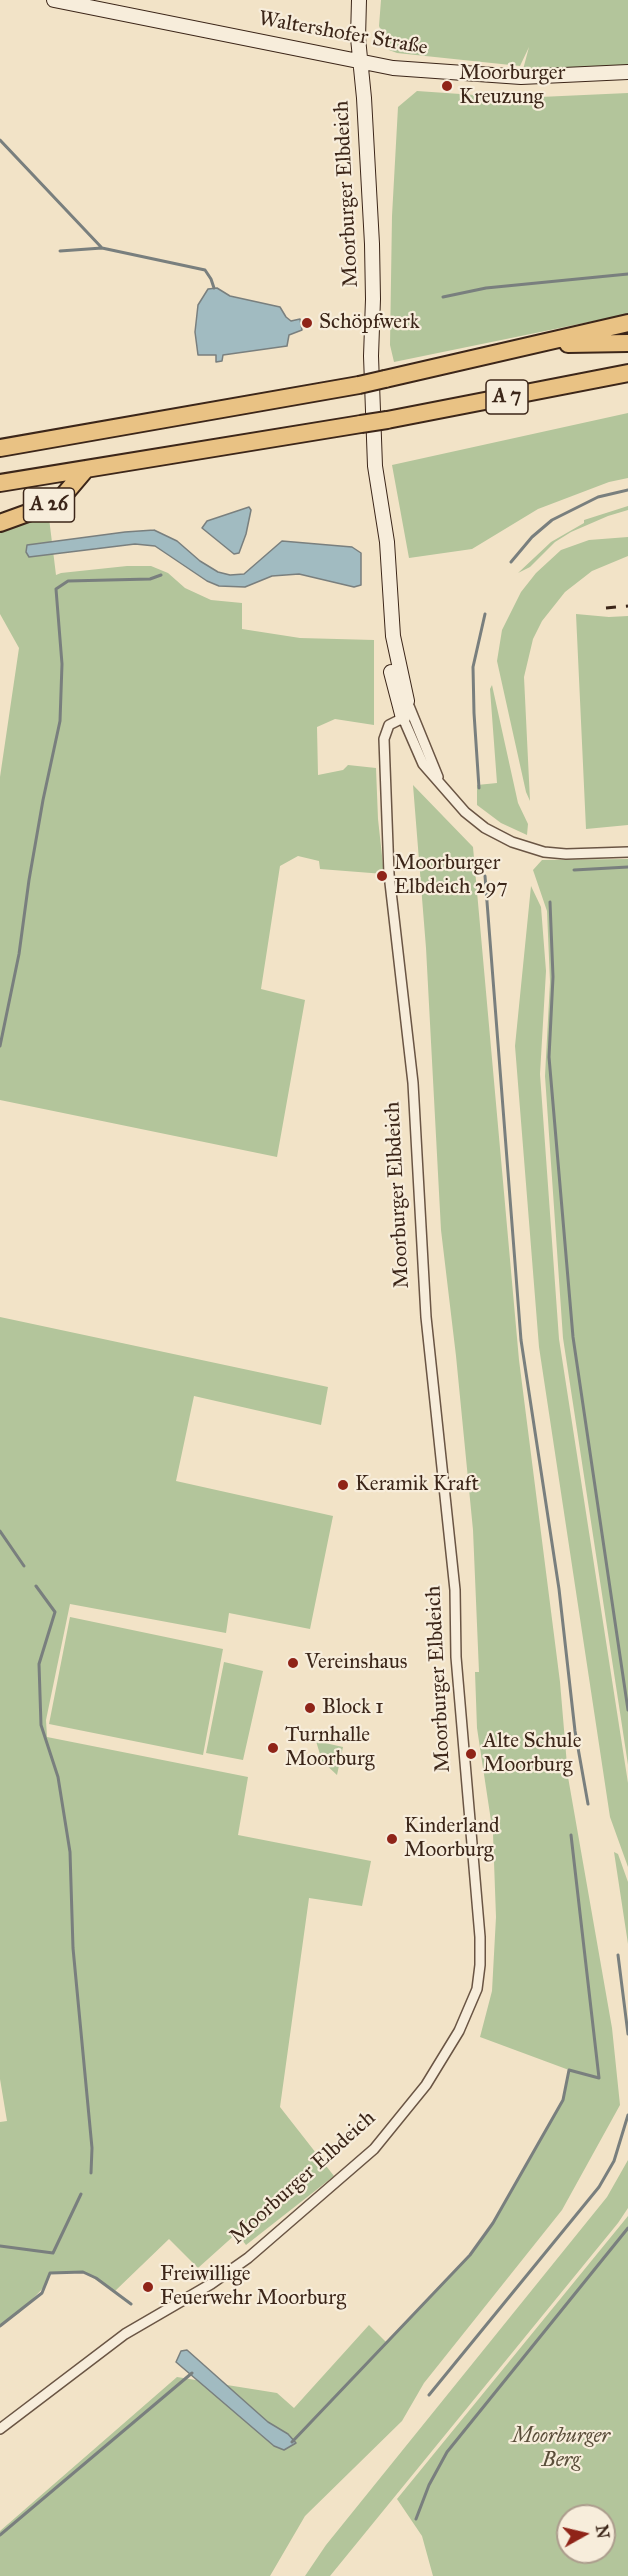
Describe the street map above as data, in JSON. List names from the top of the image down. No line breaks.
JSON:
{"streets":{"highway":["A 7","A 26"],"street":["Waltershofer Straße","Moorburger Elbdeich"]},"crossings":[["Waltershofer Straße","Moorburger Elbdeich"],["A 7","A 26"]],"parks":["Moorburger Berg"],"places":["Moorburger Kreuzung","Schöpfwerk","Moorburger Elbdeich 297","Keramik Kraft","Vereinshaus","Block 1","Turnhalle Moorburg","Alte Schule Moorburg","Kinderland Moorburg","Freiwillige Feuerwehr Moorburg"],"north":"right"}
